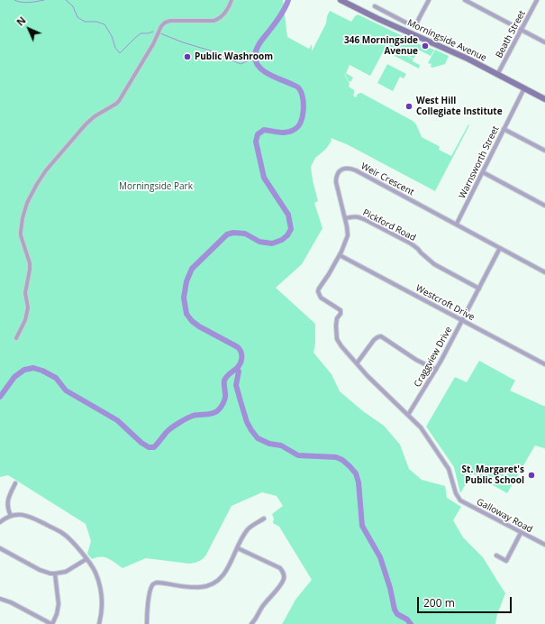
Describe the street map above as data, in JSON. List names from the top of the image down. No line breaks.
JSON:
{"streets":{"main road":["Morningside Avenue"],"street":["Beath Street","Warnsworth Street","Weir Crescent","Pickford Road","Westcroft Drive","Craggview Drive","Galloway Road"]},"crossings":[["Beath Street","Morningside Avenue"],["Morningside Avenue","Warnsworth Street"],["Warnsworth Street","Weir Crescent"],["Weir Crescent","Pickford Road"],["Weir Crescent","Westcroft Drive"],["Weir Crescent","Craggview Drive"],["Weir Crescent","Galloway Road"],["Pickford Road","Craggview Drive"],["Westcroft Drive","Craggview Drive"]],"parks":["Morningside Park"],"places":["346 Morningside Avenue","Public Washroom","West Hill Collegiate Institute","St. Margaret's Public School"],"scale_bar":"200 m","north":"top left"}
